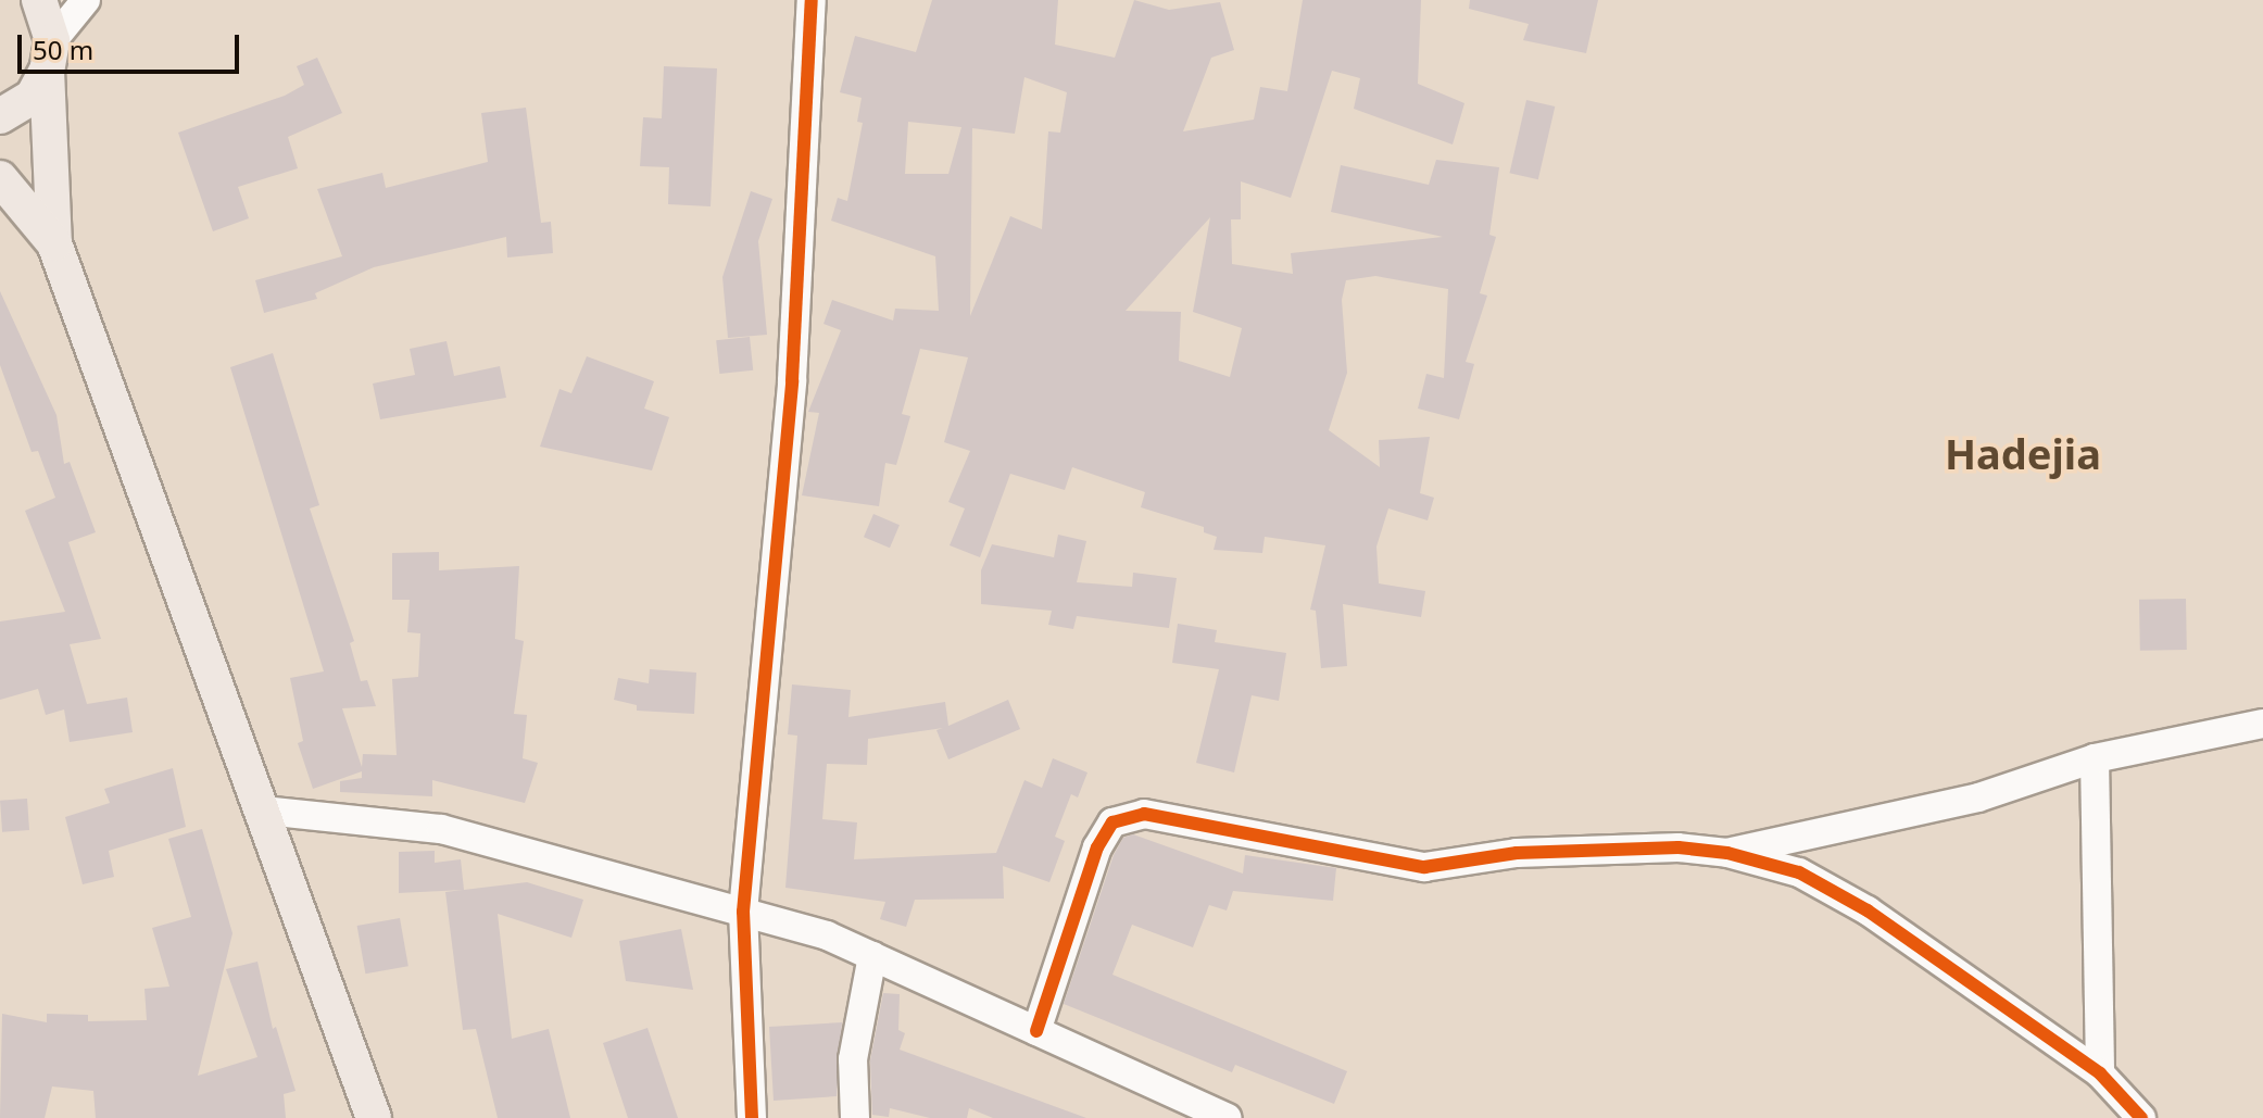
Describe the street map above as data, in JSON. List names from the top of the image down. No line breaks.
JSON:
{"districts":["Hadejia"],"scale_bar":"50 m"}
